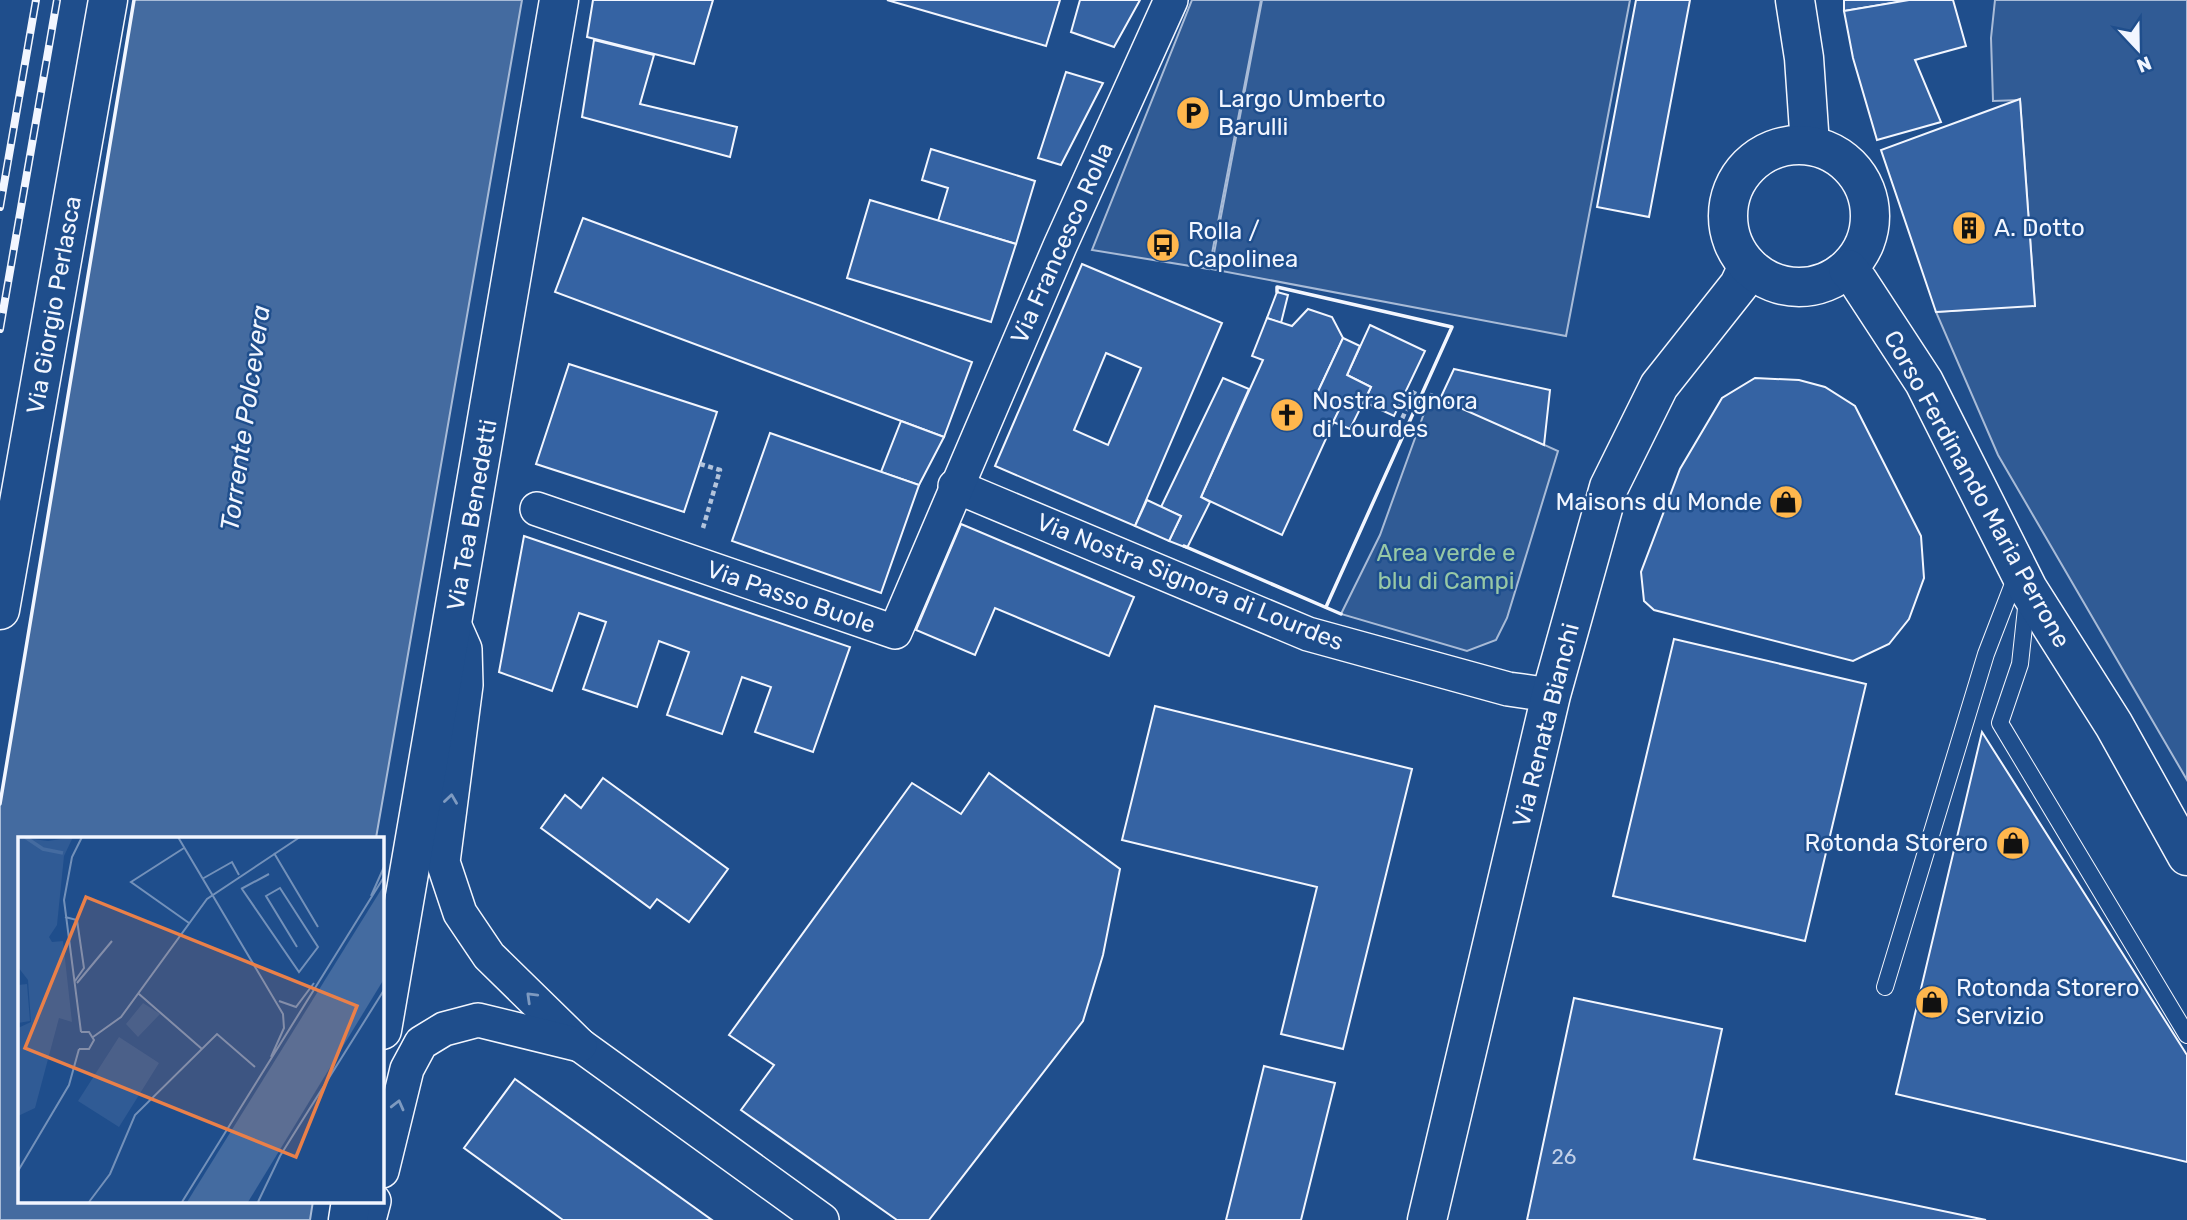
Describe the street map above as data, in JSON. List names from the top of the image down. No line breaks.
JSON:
{"streets":{"main road":["Via Giorgio Perlasca","Corso Ferdinando Maria Perrone","Via Tea Benedetti","Via Renata Bianchi"],"street":["Via Francesco Rolla","Via Nostra Signora di Lourdes","Via Passo Buole"]},"crossings":[["Via Francesco Rolla","Via Nostra Signora di Lourdes"],["Via Francesco Rolla","Via Passo Buole"],["Corso Ferdinando Maria Perrone","Via Renata Bianchi"],["Via Nostra Signora di Lourdes","Via Passo Buole"],["Via Nostra Signora di Lourdes","Via Renata Bianchi"]],"water":["Torrente Polcevera"],"parks":["Area verde e blu di Campi"],"places":{"parking":["Largo Umberto Barulli"],"building":["A. Dotto"],"bus stop":["Rolla / Capolinea"],"church":["Nostra Signora di Lourdes"],"shop":["Maisons du Monde","Rotonda Storero","Rotonda Storero Servizio"]},"house_numbers":["26"],"north":"bottom"}
